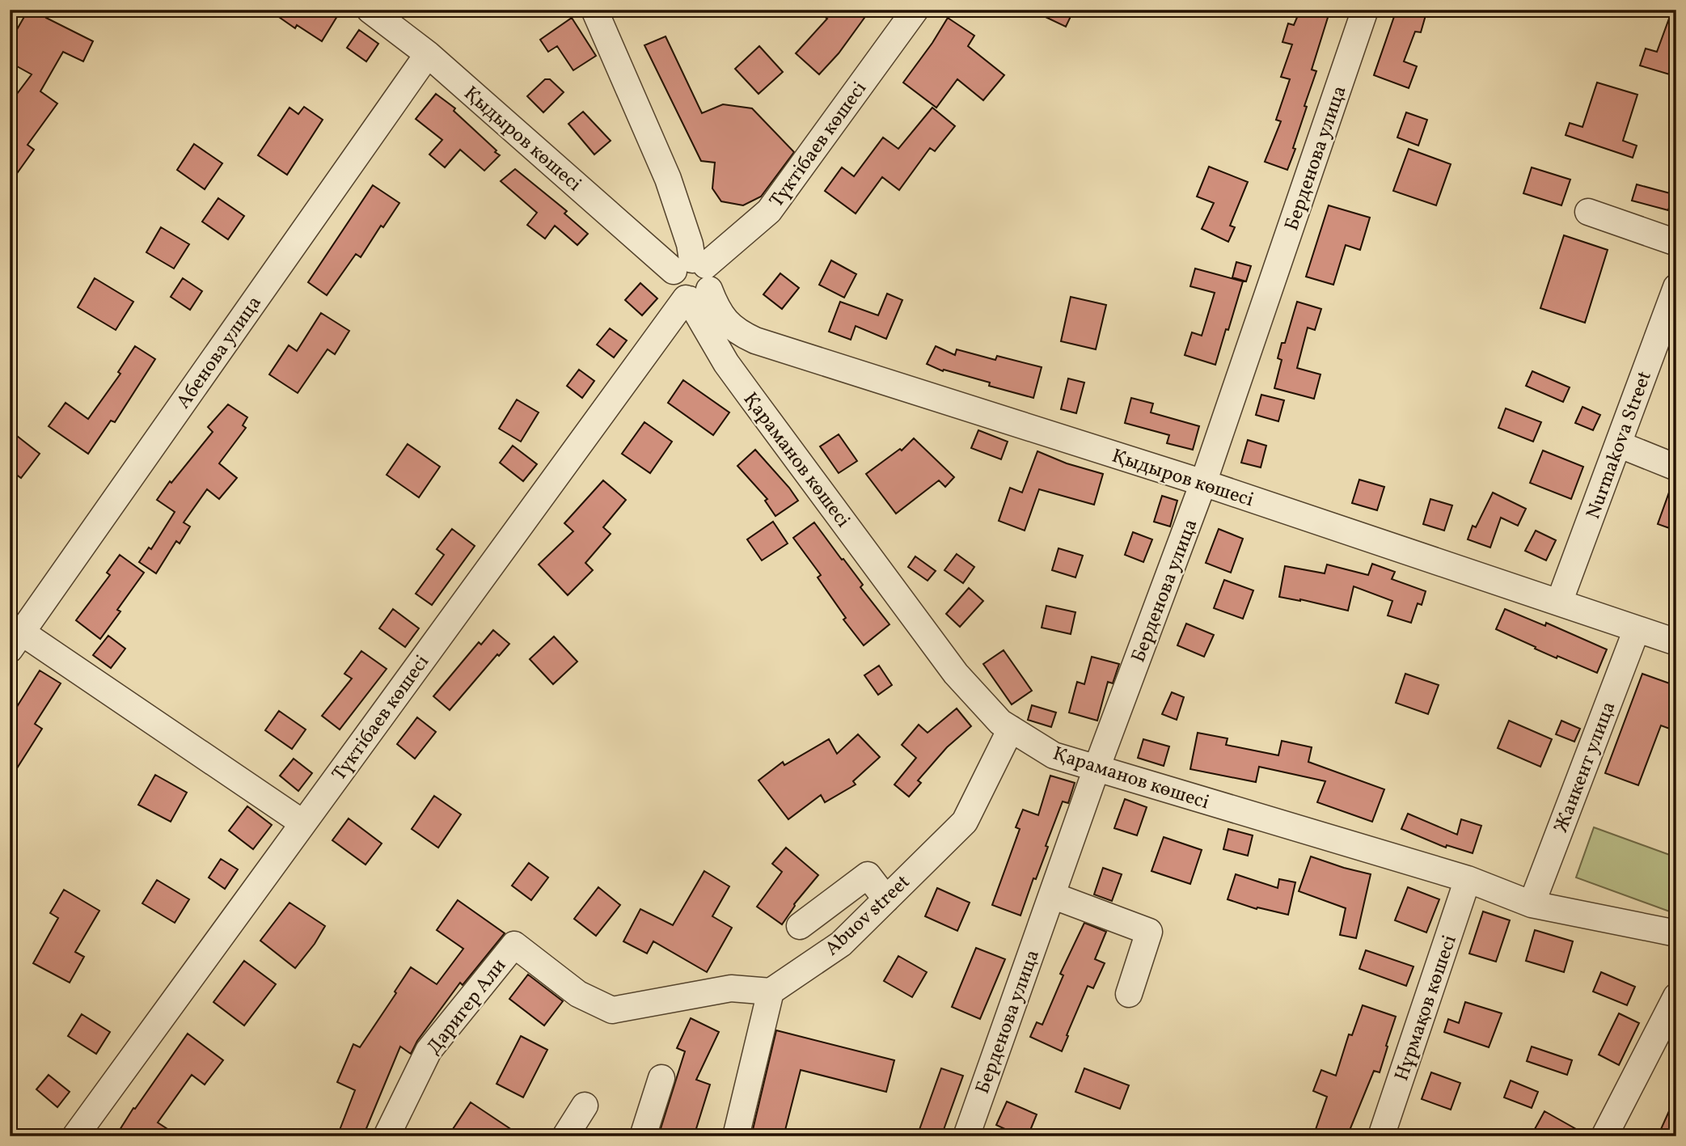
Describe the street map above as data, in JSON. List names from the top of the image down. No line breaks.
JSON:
{"streets":{"street":["Қыдыров көшесі","Түктібаев көшесі","Берденова улица","Абенова улица","Nurmakova Street","Қараманов көшесі","Жанкент улица","Abuov street","Даригер Али","Нұрмақов көшесі"]},"crossings":[["Қыдыров көшесі","Түктібаев көшесі"],["Қыдыров көшесі","Берденова улица"],["Қыдыров көшесі","Абенова улица"],["Қыдыров көшесі","Nurmakova Street"],["Қыдыров көшесі","Қараманов көшесі"],["Қыдыров көшесі","Жанкент улица"],["Түктібаев көшесі","Қараманов көшесі"],["Берденова улица","Қараманов көшесі"],["Қараманов көшесі","Жанкент улица"],["Қараманов көшесі","Abuov street"],["Қараманов көшесі","Нұрмақов көшесі"],["Abuov street","Даригер Али"]]}
